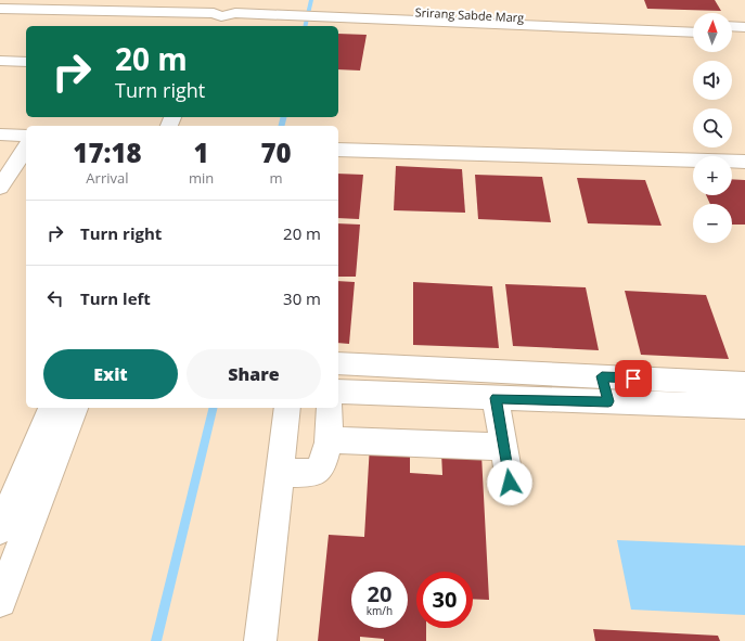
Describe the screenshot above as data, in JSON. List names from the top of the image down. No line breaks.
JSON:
{"north":"top","page":{"map_buttons":["+","−"],"turn":["20 m","Turn right"],"eta":["17:18","Arrival","1","min","70","m"],"list":[{"name":"Turn right","value":"20 m"},{"name":"Turn left","value":"30 m"}],"buttons":["Exit","Share"],"speed":"20 km/h","limit":"30"}}
